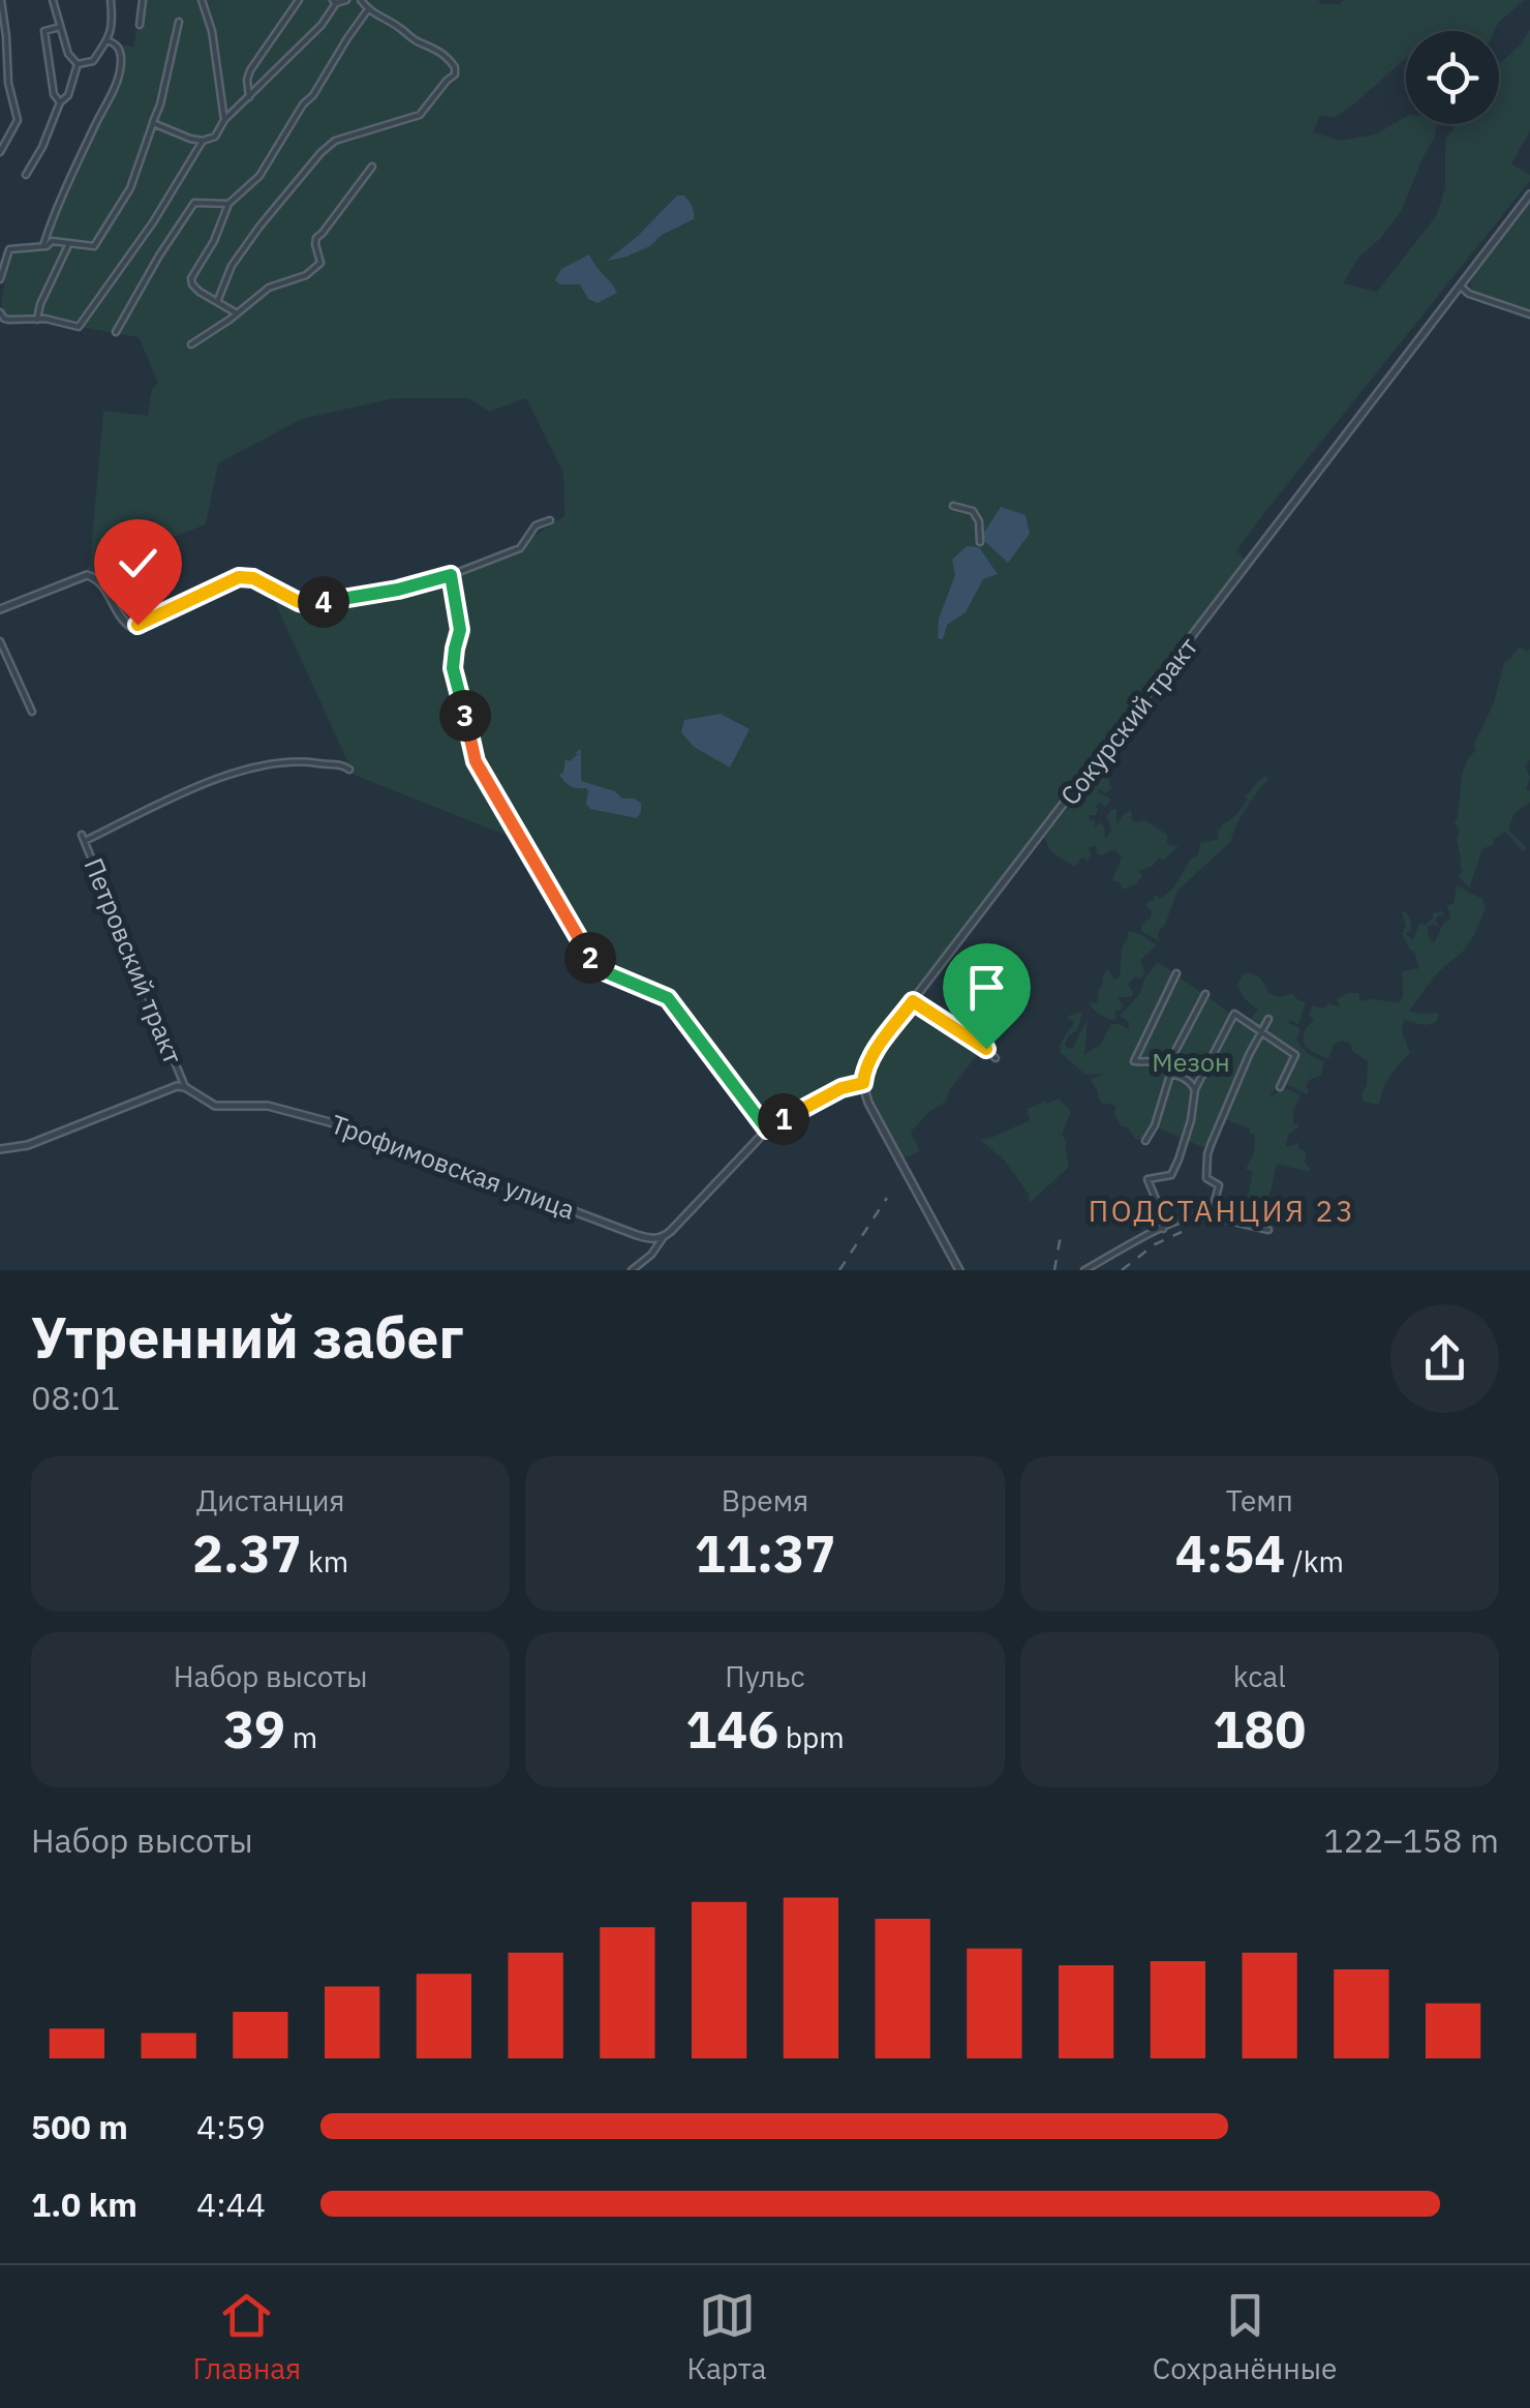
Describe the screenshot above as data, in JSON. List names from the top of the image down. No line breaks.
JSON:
{"streets":{"street":["Сокурский тракт","Петровский тракт","Трофимовская улица"]},"crossings":[["Петровский тракт","Трофимовская улица"]],"districts":["ПОДСТАНЦИЯ 23"],"parks":["Мезон"],"page":{"pins":["4","3","2","1"],"heading":["Утренний забег","08:01"],"stats":[["Дистанция","2.37 km"],["Время","11:37"],["Темп","4:54 /km"],["Набор высоты","39 m"],["Пульс","146 bpm"],["kcal","180"]],"chart":["Набор высоты","122–158 m"],"list":[{"name":"500 m","note":"4:59"},{"name":"1.0 km","note":"4:44"}],"tabs":["Главная","Карта","Сохранённые"]}}
